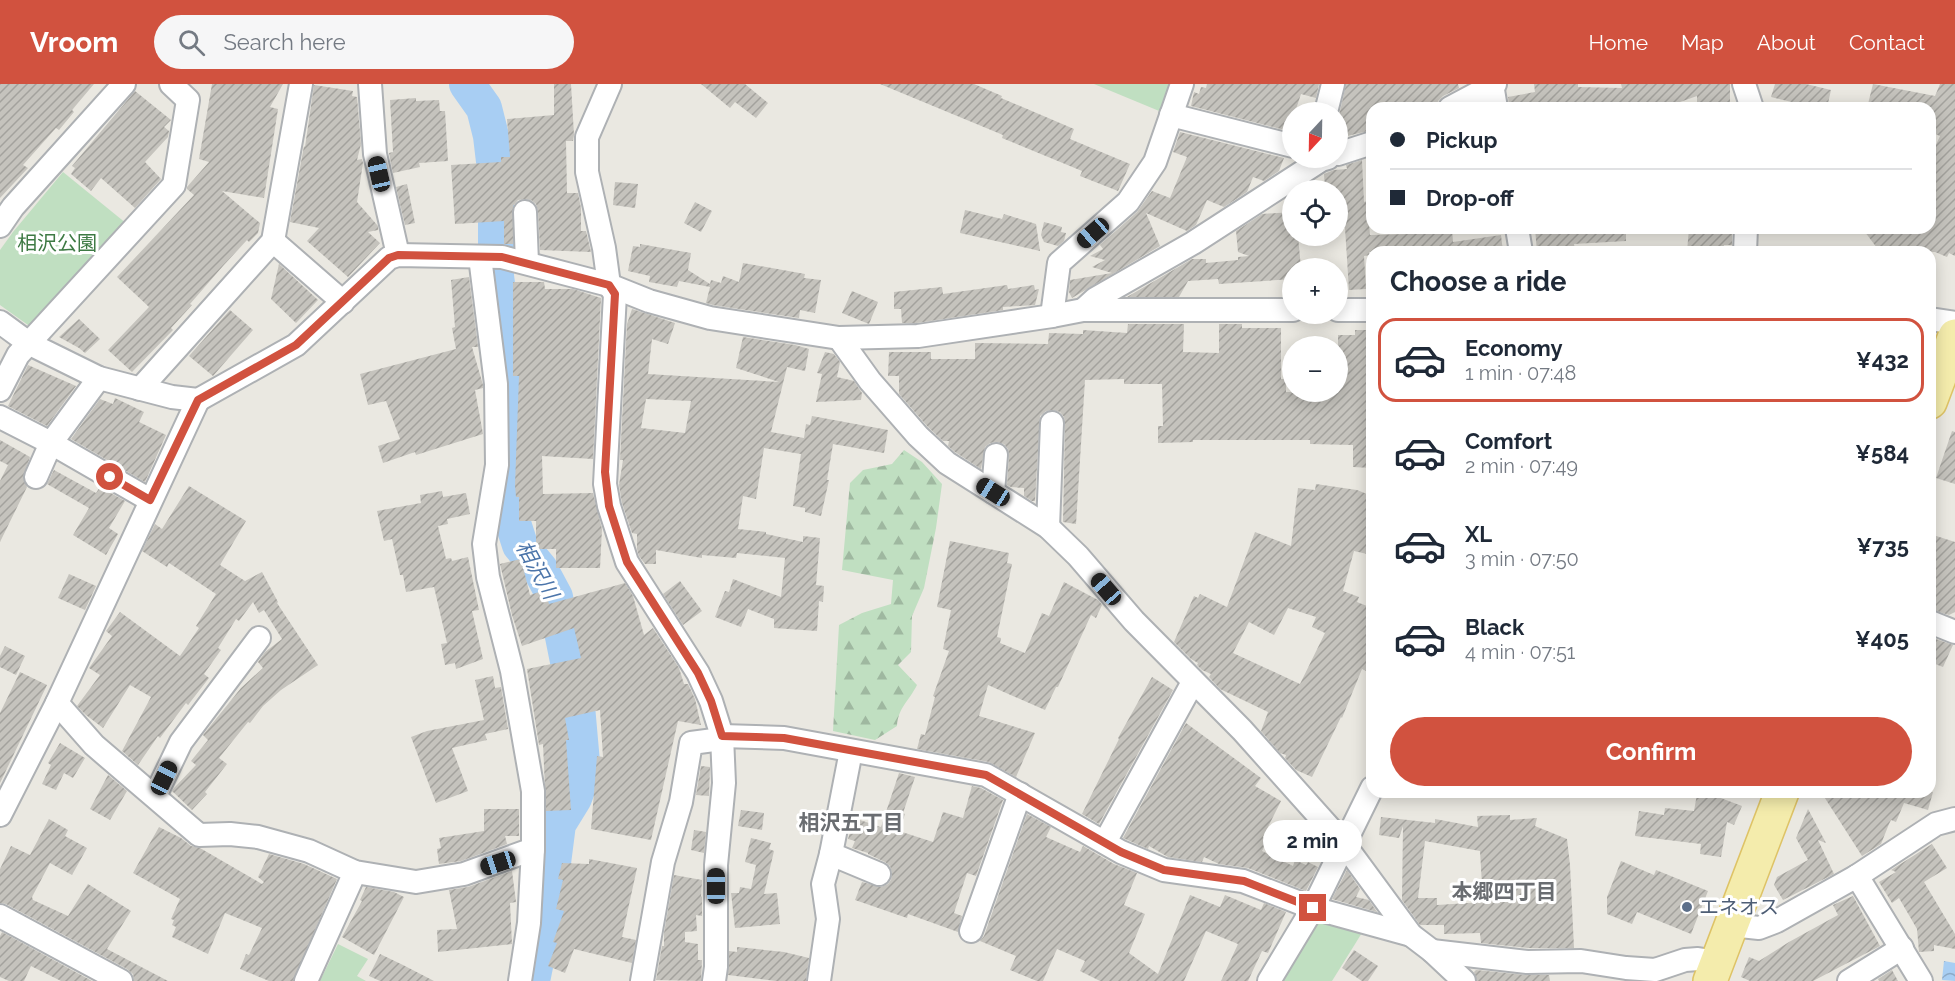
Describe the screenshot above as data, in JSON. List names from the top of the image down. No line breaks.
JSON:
{"districts":["相沢五丁目","本郷四丁目"],"water":["相沢川"],"parks":["相沢公園"],"places":["エネオス"],"north":"bottom","page":{"header":"Vroom","search":"Search here","nav":["Home","Map","About","Contact"],"map_buttons":["+","−"],"banner":["Pickup","Drop-off"],"heading":"Choose a ride","list":[{"name":"Economy","note":"1 min · 07:48","value":"¥432"},{"name":"Comfort","note":"2 min · 07:49","value":"¥584"},{"name":"XL","note":"3 min · 07:50","value":"¥735"},{"name":"Black","note":"4 min · 07:51","value":"¥405"}],"buttons":"Confirm","bubble":"2 min"}}
